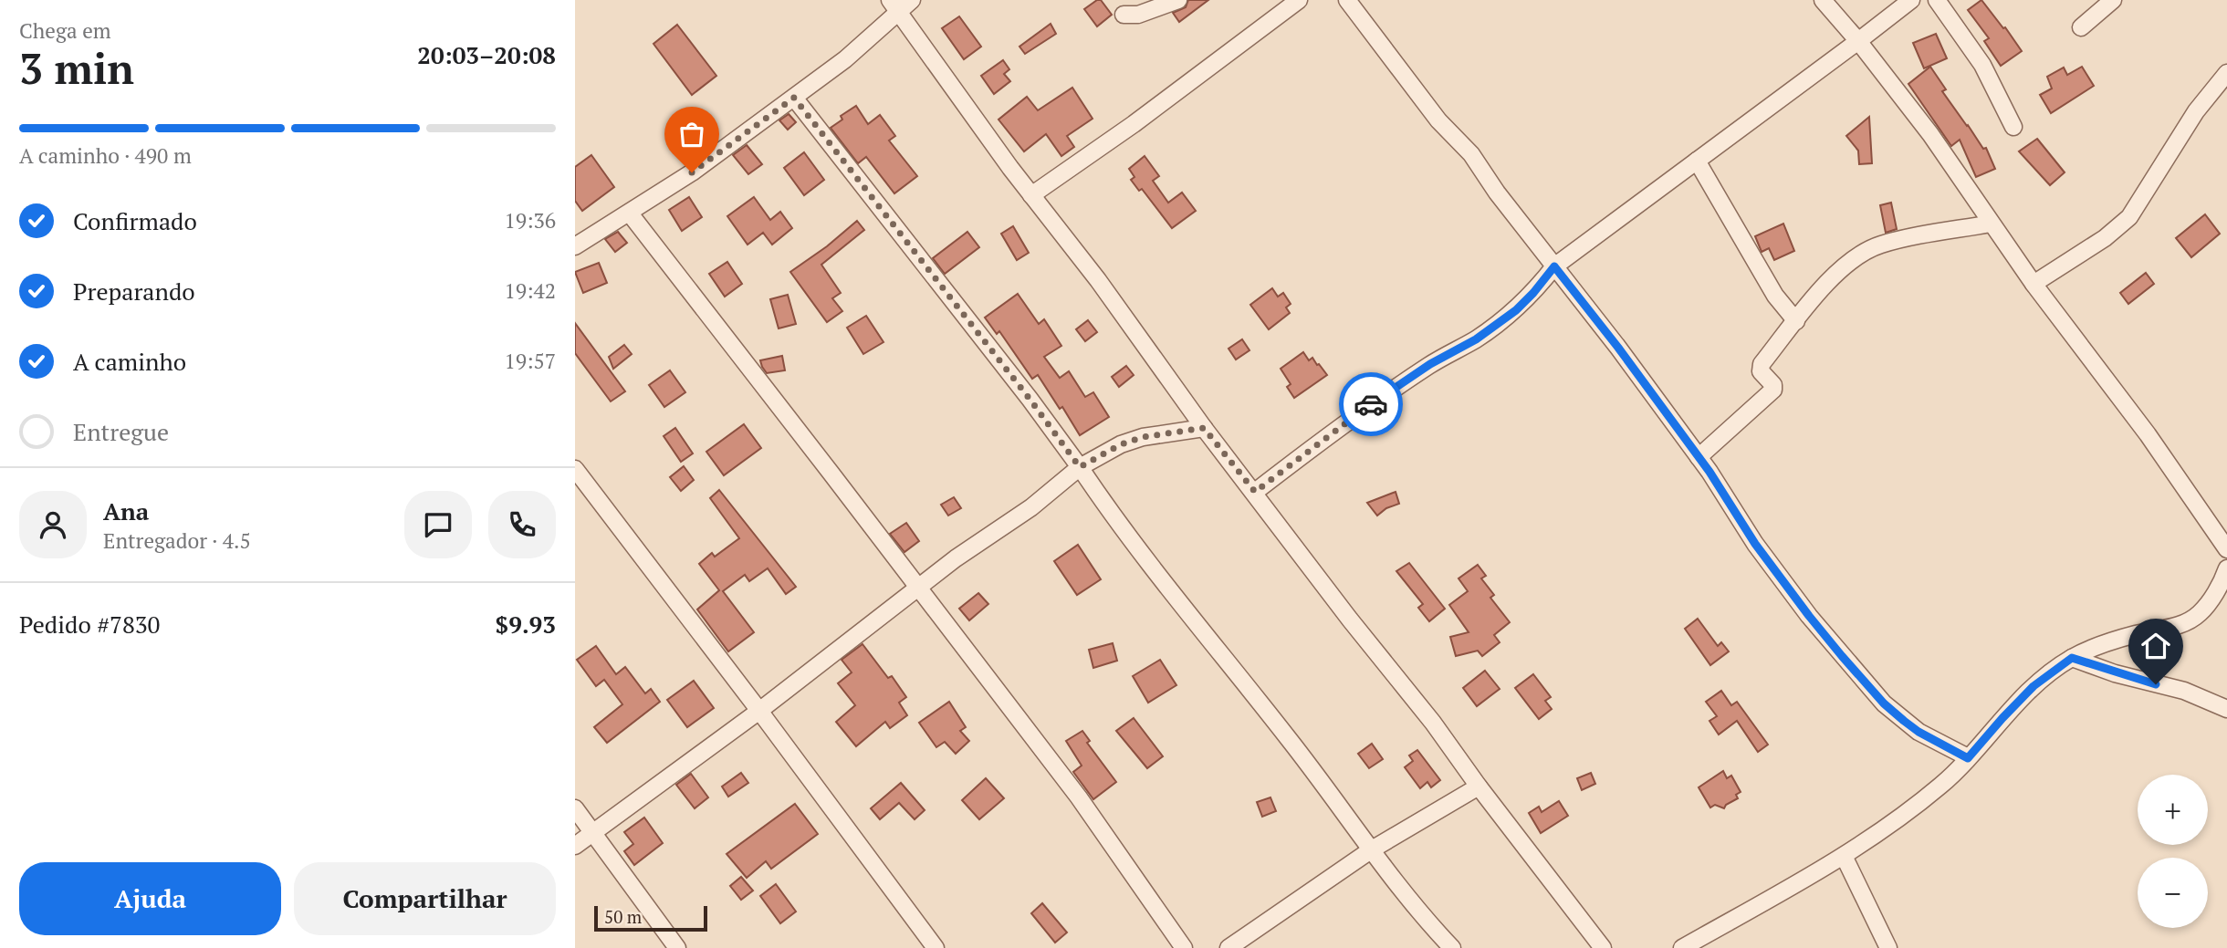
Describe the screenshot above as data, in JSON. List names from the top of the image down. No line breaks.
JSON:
{"scale_bar":"50 m","page":{"heading":["3 min","Chega em","20:03–20:08"],"panel":["Ana","Entregador · 4.5","Pedido #7830","$9.93"],"bar":"A caminho · 490 m","list":[["Confirmado","19:36"],["Preparando","19:42"],["A caminho","19:57"],"Entregue"],"map_buttons":["+","−"],"buttons":["Ajuda","Compartilhar"],"scale":"50 m"}}
